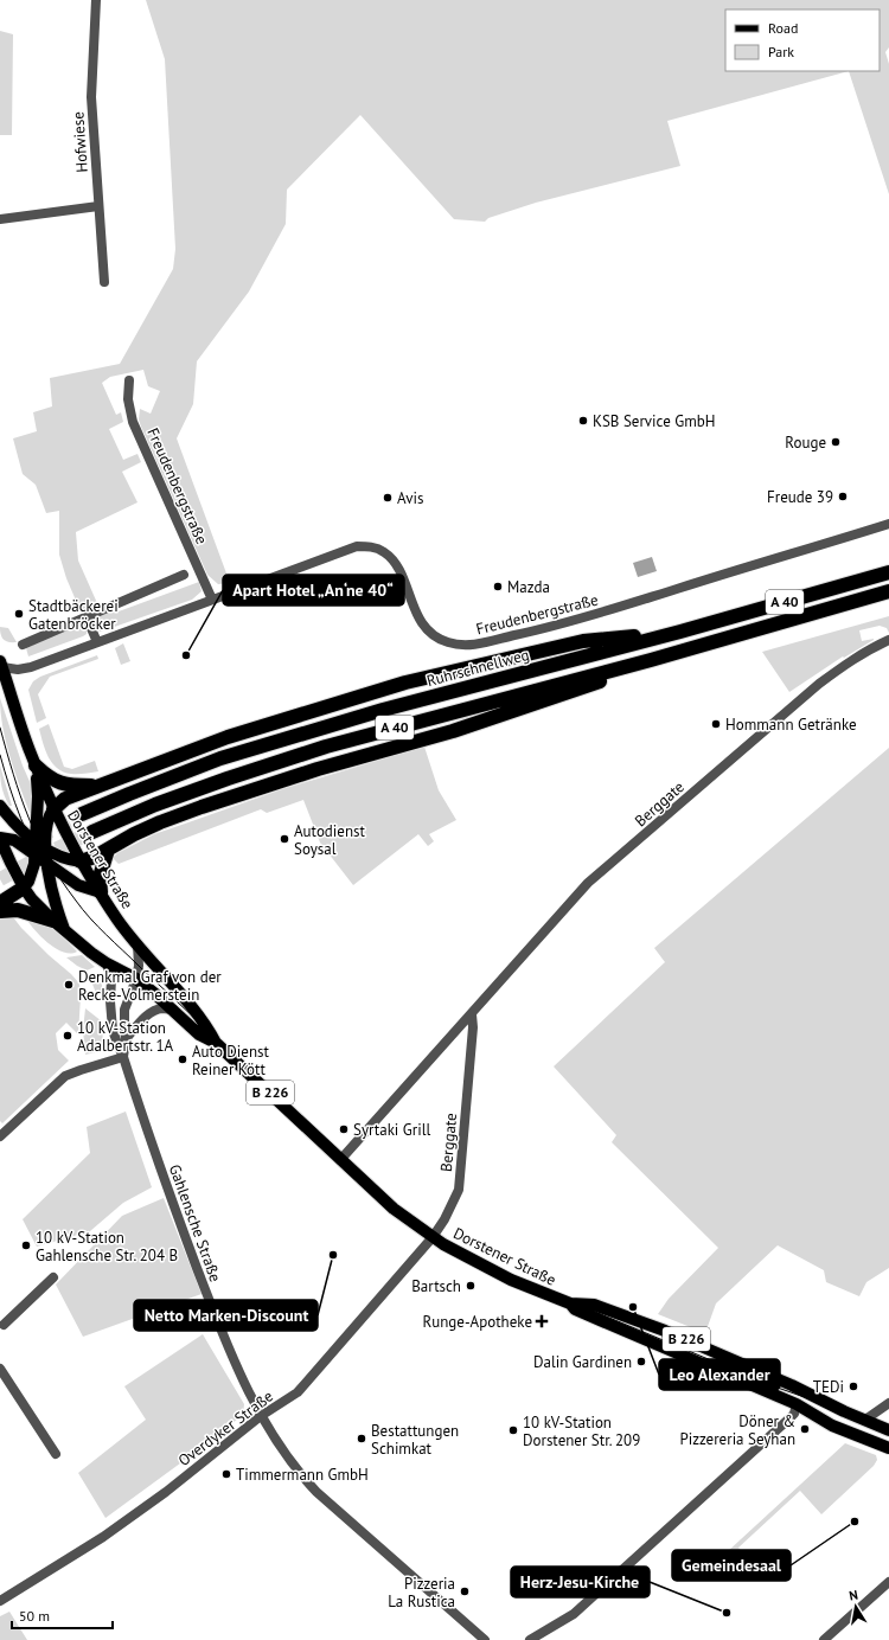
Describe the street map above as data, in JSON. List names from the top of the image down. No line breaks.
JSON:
{"streets":{"highway":["A 40","Ruhrschnellweg"],"main road":["Dorstener Straße","B 226"],"street":["Hofwiese","Freudenbergstraße","Berggate","Gahlensche Straße","Overdyker Straße"]},"crossings":[["Freudenbergstraße","Dorstener Straße"],["Berggate","Dorstener Straße"],["Berggate","Overdyker Straße"],["Dorstener Straße","Gahlensche Straße"],["Dorstener Straße","Overdyker Straße"],["Gahlensche Straße","Overdyker Straße"]],"places":{"other":["KSB Service GmbH","Rouge","Freude 39","Avis","Mazda","Stadtbäckerei Gatenbröcker","Apart Hotel „An‘ne 40“","Hommann Getränke","Autodienst Soysal","Denkmal Graf von der Recke-Volmerstein","10 kV-Station Adalbertstr. 1A","Auto Dienst Reiner Kött","Syrtaki Grill","10 kV-Station Gahlensche Str. 204 B","Netto Marken-Discount","Bartsch","Leo Alexander","Dalin Gardinen","TEDi","Döner & Pizzereria Seyhan","10 kV-Station Dorstener Str. 209","Bestattungen Schimkat","Timmermann GmbH","Gemeindesaal","Pizzeria La Rustica","Herz-Jesu-Kirche"],"health":["Runge-Apotheke"]},"legend":["Road","Park"],"scale_bar":"50 m","north":"top"}
